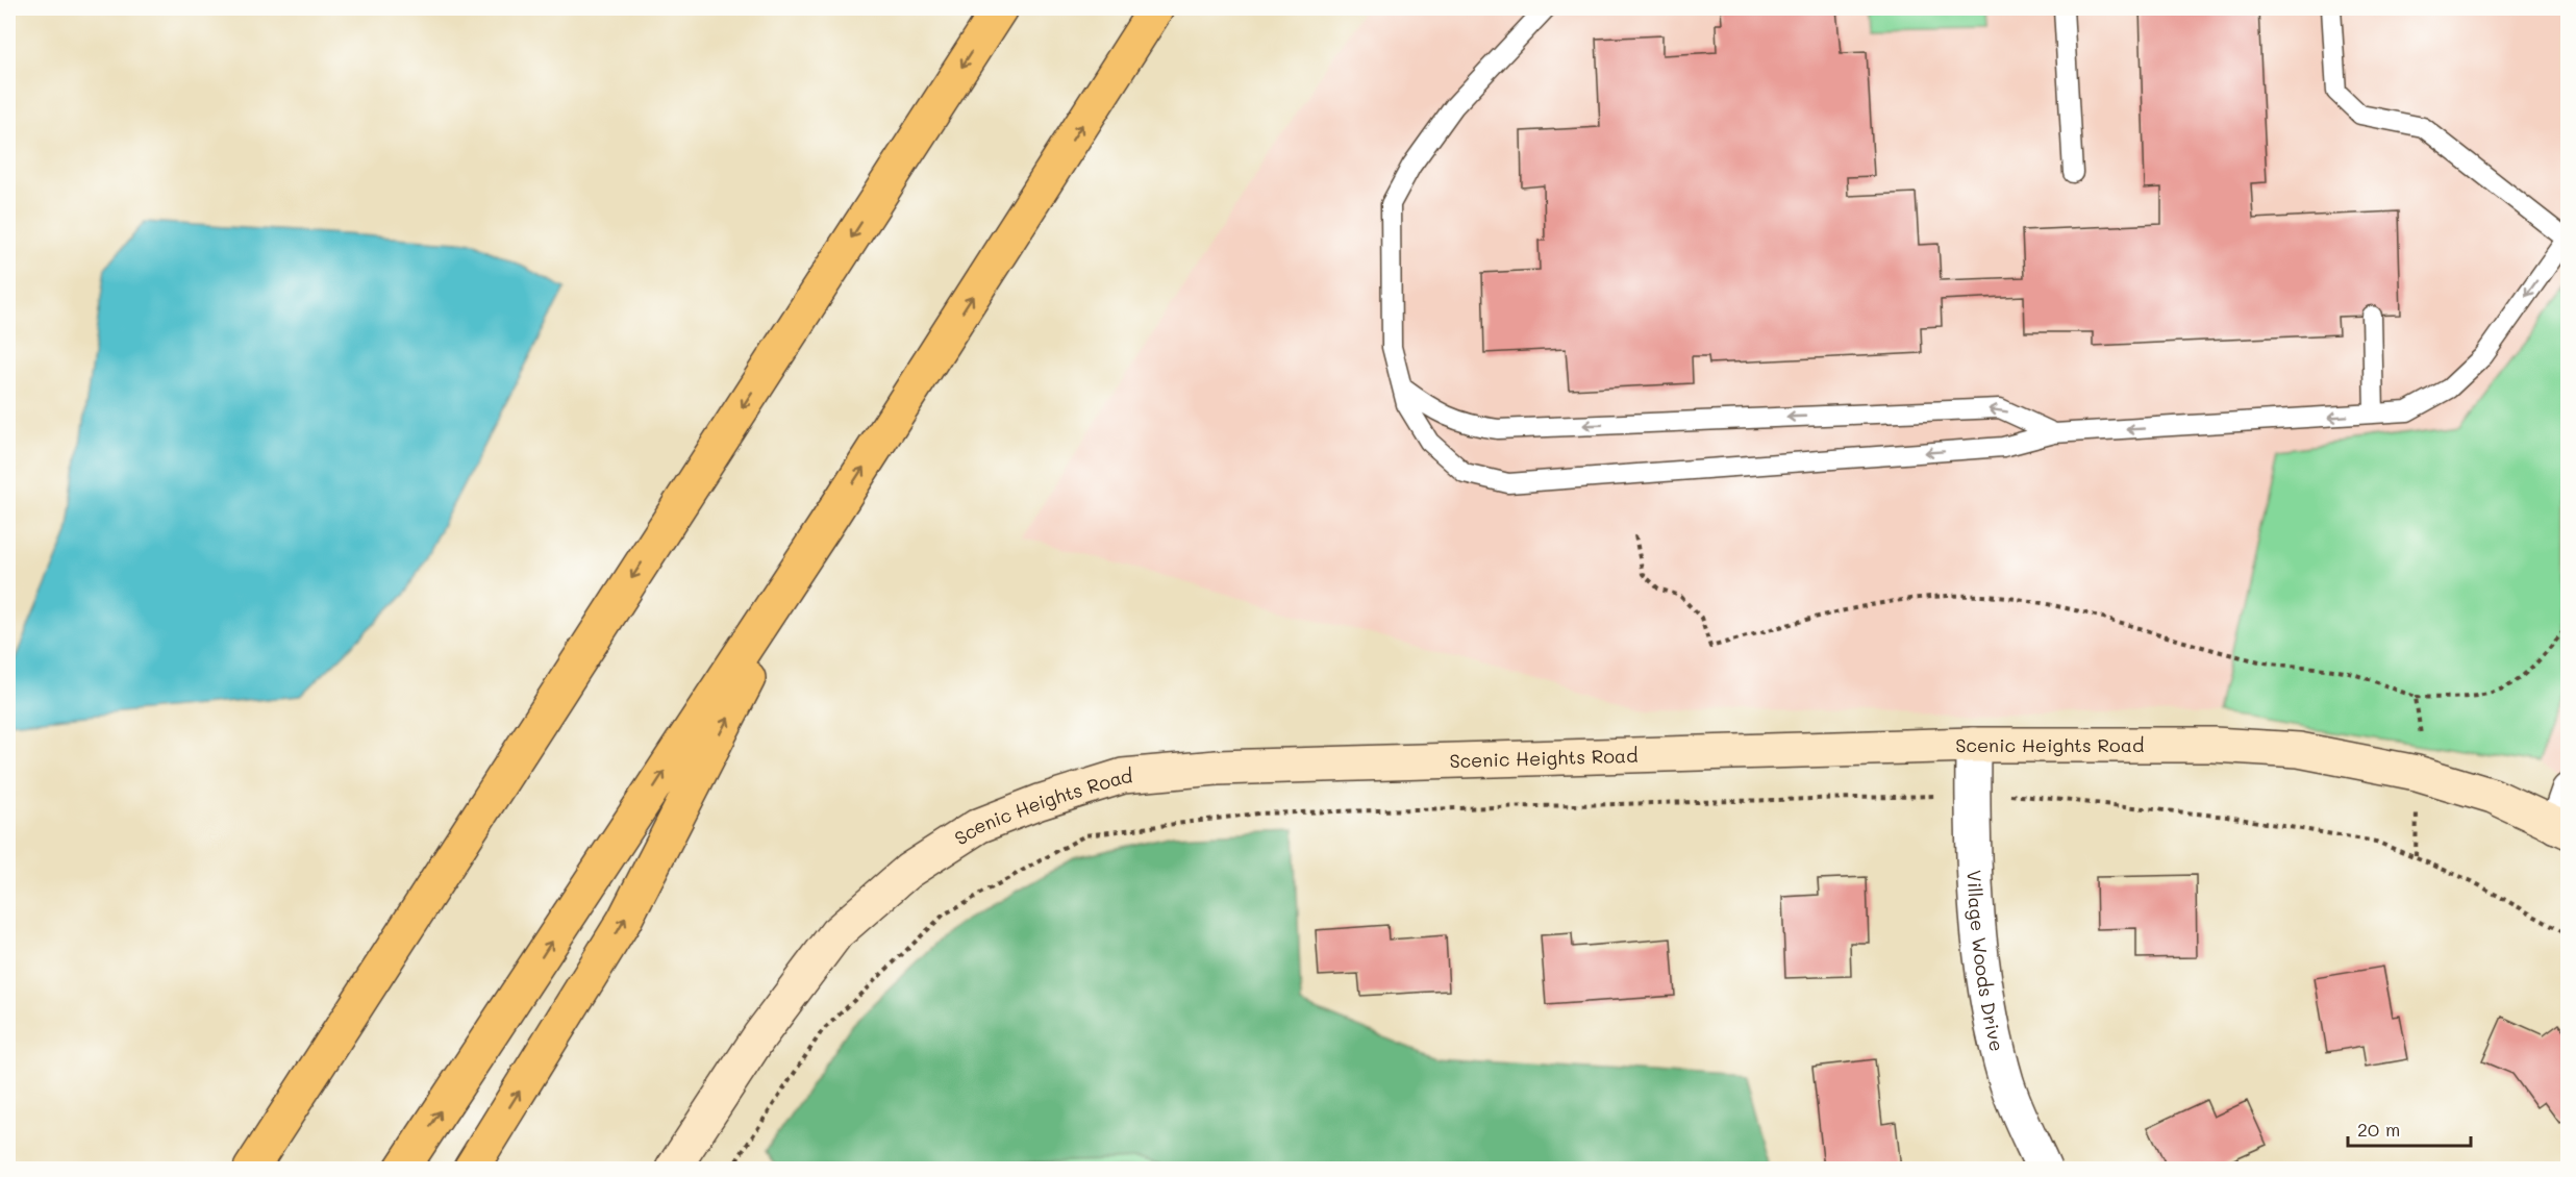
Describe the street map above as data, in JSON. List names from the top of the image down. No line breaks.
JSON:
{"streets":{"street":["Scenic Heights Road","Village Woods Drive"]},"crossings":[["Scenic Heights Road","Village Woods Drive"]],"scale_bar":"20 m"}
